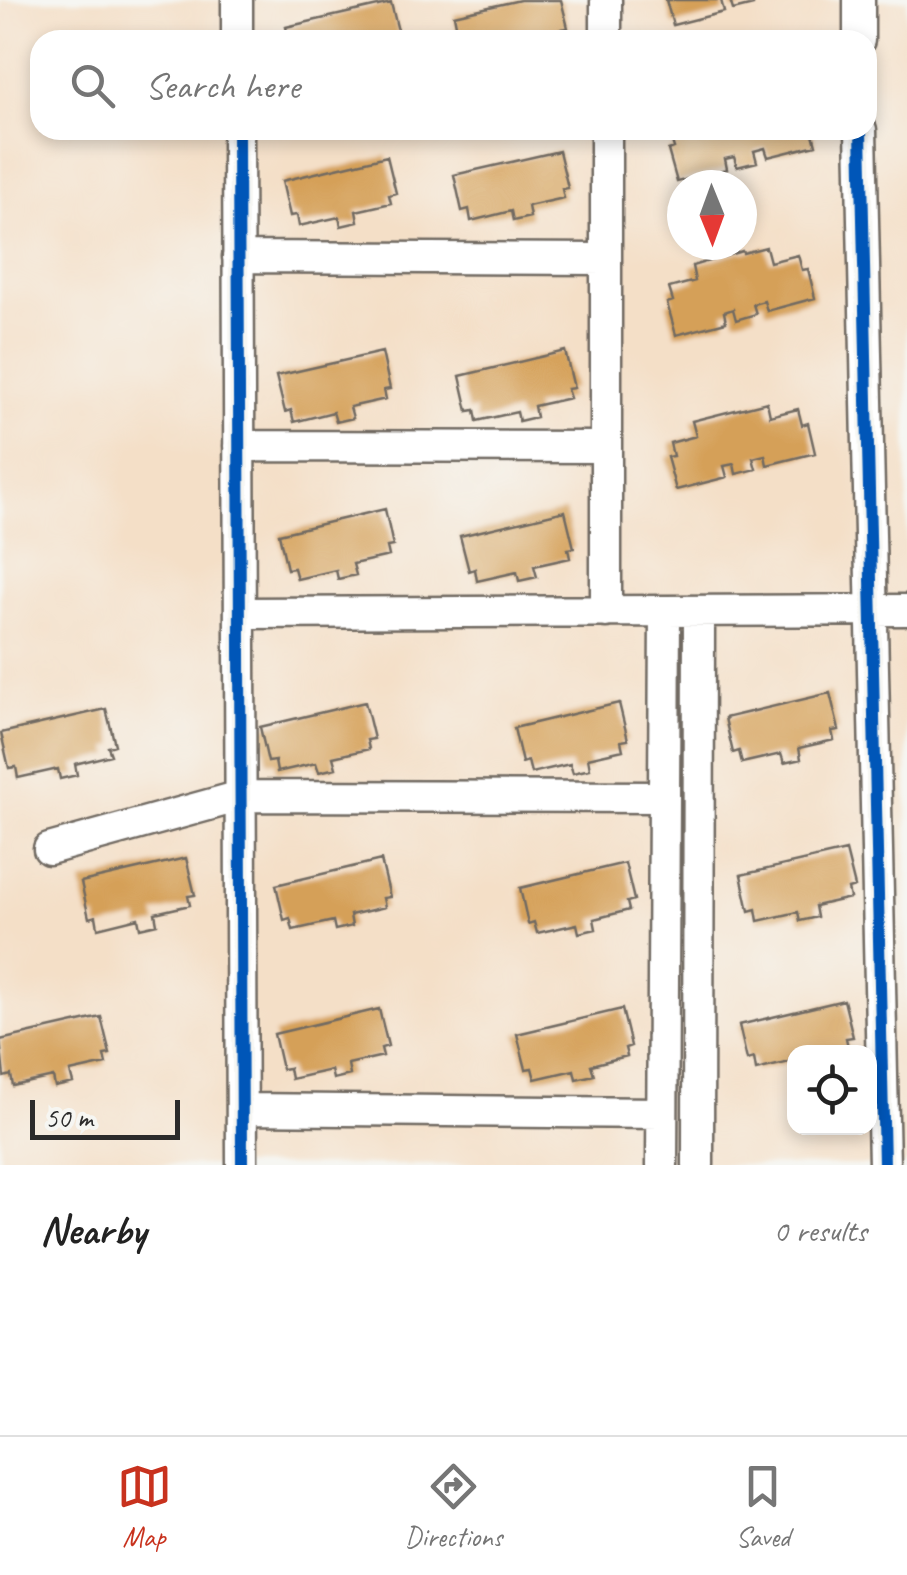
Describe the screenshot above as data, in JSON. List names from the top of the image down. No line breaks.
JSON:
{"scale_bar":"50 m","north":"bottom","page":{"search":"Search here","scale":"50 m","heading":["Nearby","0 results"],"nav":["Map","Directions","Saved"]}}
